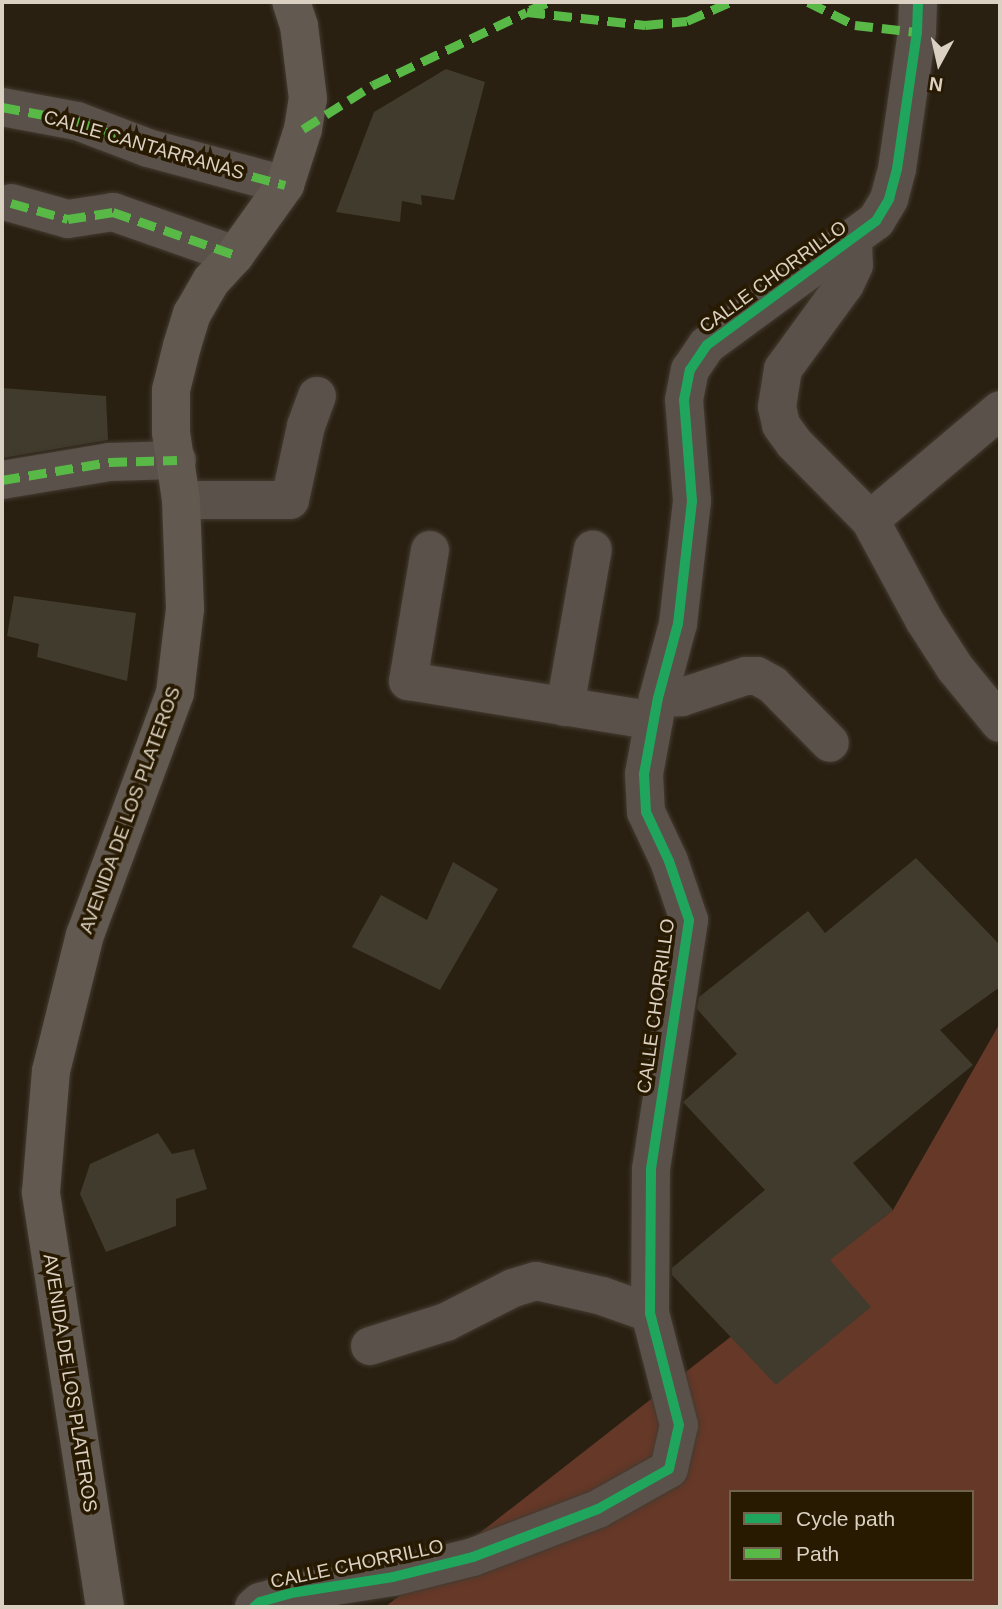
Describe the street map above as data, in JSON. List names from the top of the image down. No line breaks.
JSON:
{"streets":{"main road":["AVENIDA DE LOS PLATEROS"],"street":["CALLE CANTARRANAS","CALLE CHORRILLO"]},"crossings":[["CALLE CANTARRANAS","AVENIDA DE LOS PLATEROS"]],"legend":["Cycle path","Path"],"north":"bottom"}
